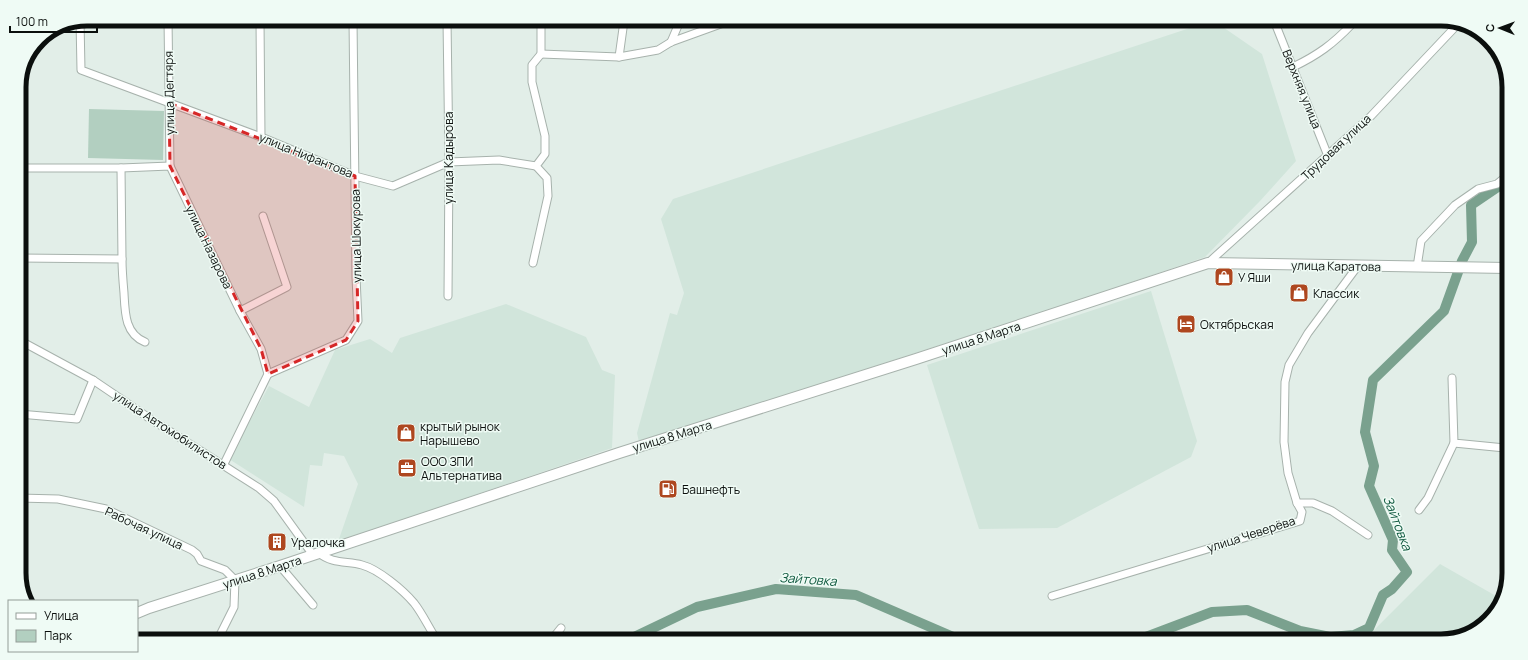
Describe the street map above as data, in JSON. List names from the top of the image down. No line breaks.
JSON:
{"streets":{"main road":["улица Каратова","улица 8 Марта"],"street":["Верхняя улица","улица Дегтяря","Трудовая улица","улица Нифантова","улица Кадырова","улица Шокурова","улица Назарова","улица Автомобилистов","Рабочая улица","улица Чеверёва"]},"crossings":[["Верхняя улица","Трудовая улица"],["улица Дегтяря","улица Нифантова"],["улица Дегтяря","улица Назарова"],["Трудовая улица","улица Каратова"],["Трудовая улица","улица 8 Марта"],["улица Нифантова","улица Кадырова"],["улица Нифантова","улица Шокурова"],["улица Шокурова","улица Назарова"],["улица Каратова","улица 8 Марта"],["улица Каратова","улица Чеверёва"],["улица 8 Марта","улица Автомобилистов"],["улица 8 Марта","Рабочая улица"]],"water":["Зайтовка"],"places":{"shop":["У Яши","Классик","крытый рынок Нарышево"],"hotel":["Октябрьская"],"office":["ООО ЗПИ Альтернатива"],"fuel station":["Башнефть"],"building":["Уралочка"]},"legend":["Улица","Парк"],"scale_bar":"100 m","north":"left"}
